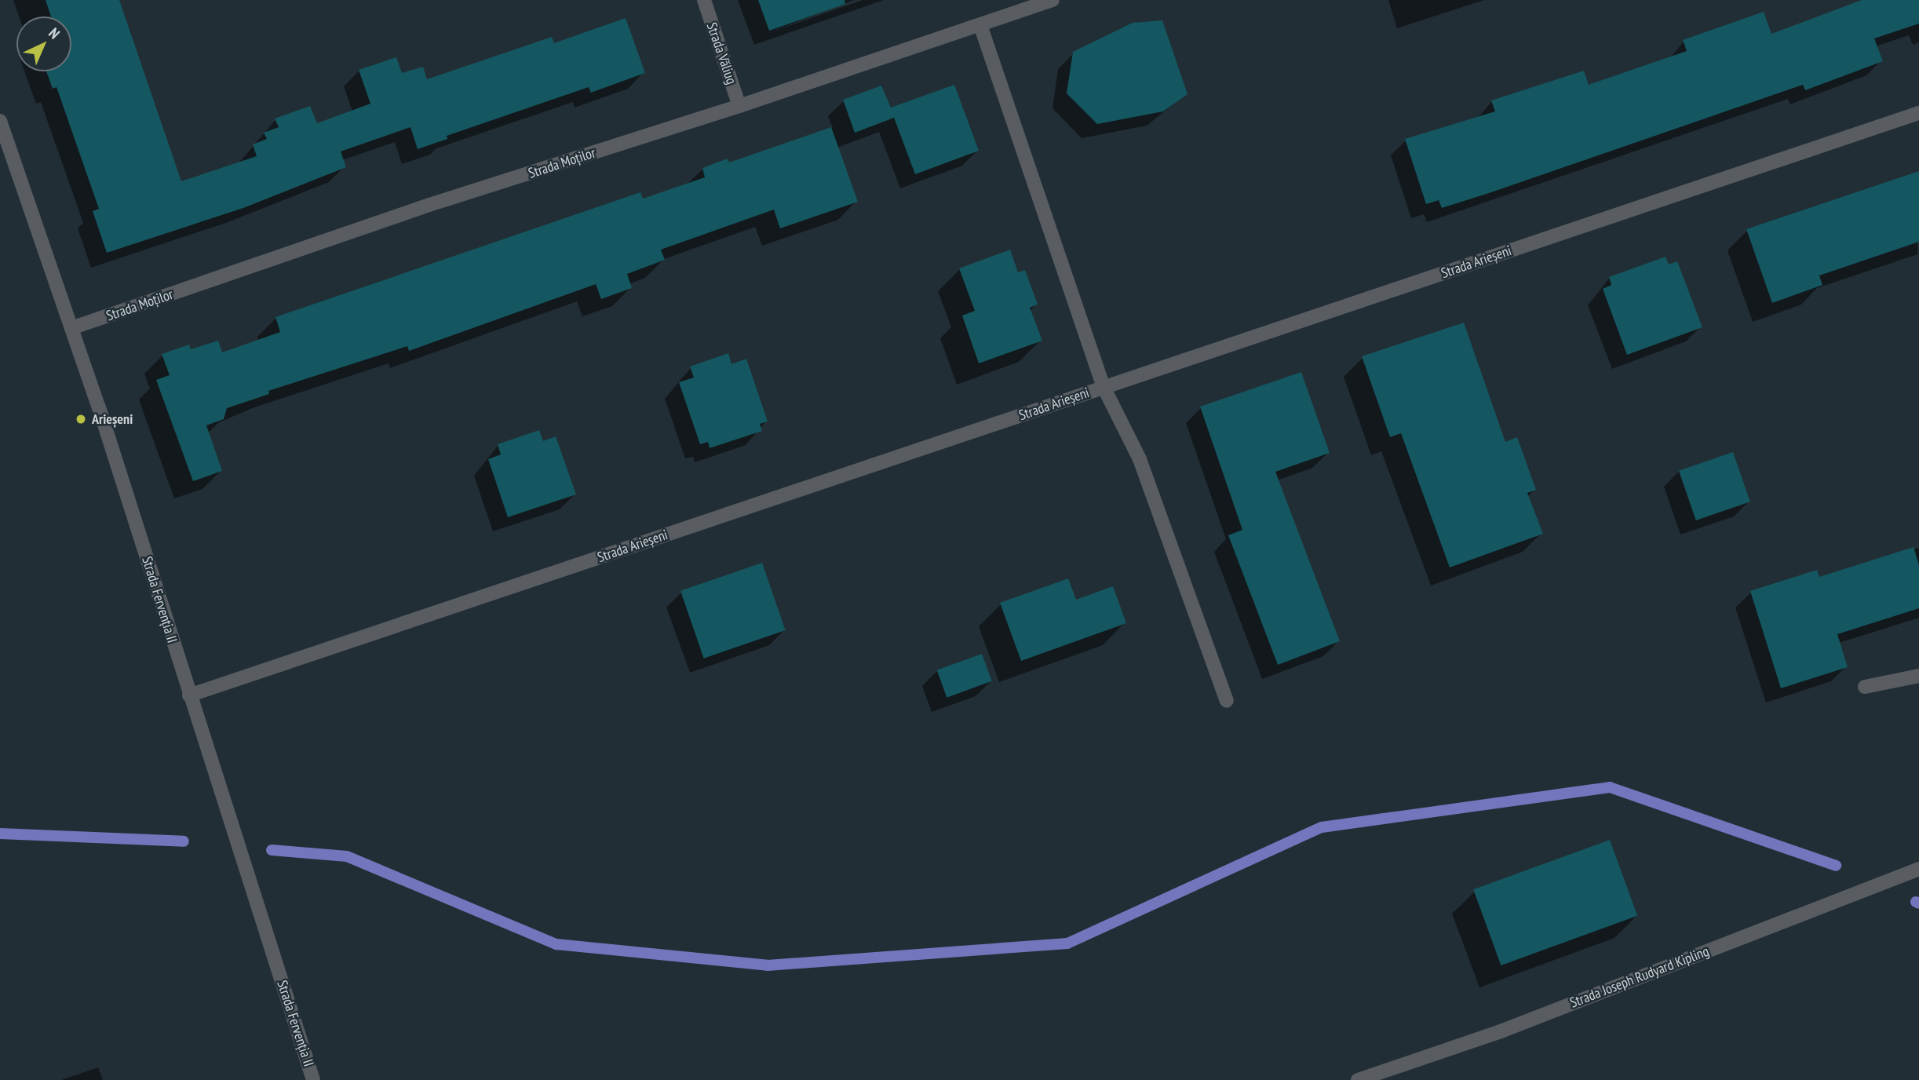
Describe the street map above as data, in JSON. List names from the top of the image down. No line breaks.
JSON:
{"streets":{"street":["Strada Văliug","Strada Moților","Strada Arieșeni","Strada Fervenția II","Strada Joseph Rudyard Kipling"]},"crossings":[["Strada Văliug","Strada Moților"],["Strada Moților","Strada Fervenția II"],["Strada Arieșeni","Strada Fervenția II"]],"places":["Arieșeni"],"north":"top right"}
